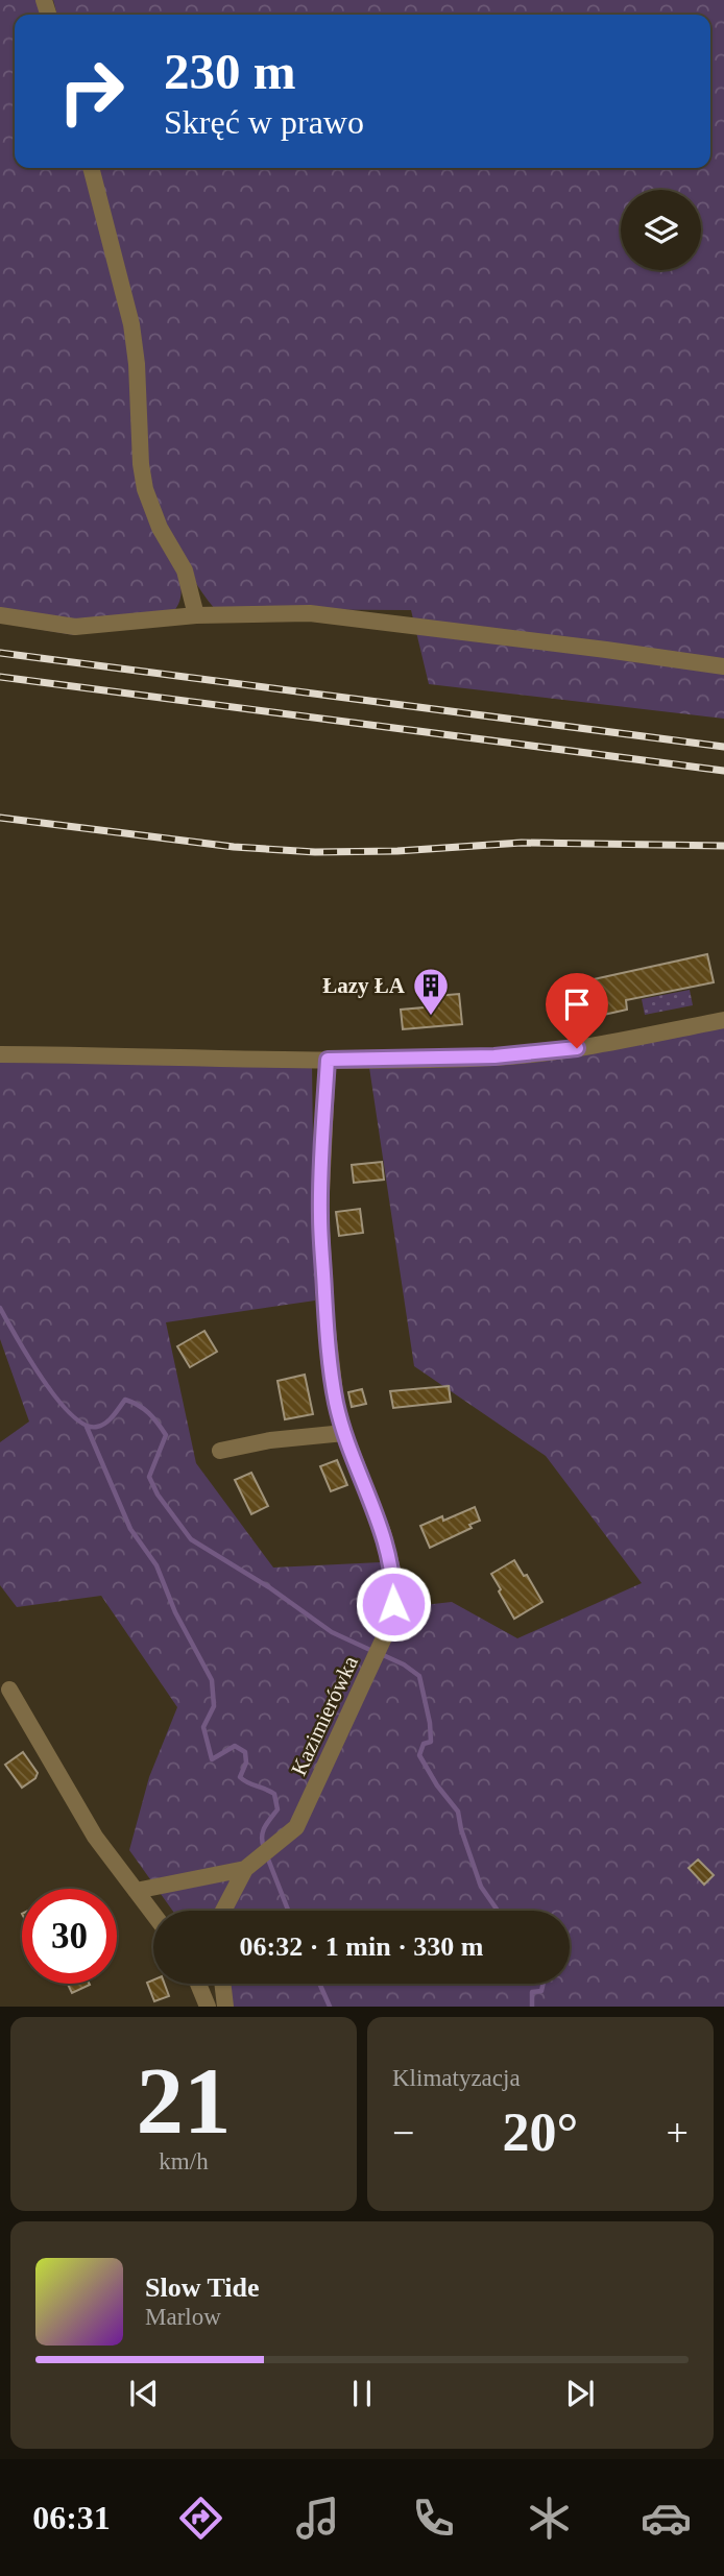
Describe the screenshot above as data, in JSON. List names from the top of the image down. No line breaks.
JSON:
{"streets":{"street":["Kazimierówka"]},"places":{"building":["Łazy ŁA"]},"page":{"turn":["230 m","Skręć w prawo"],"limit":"30","trip":"06:32 · 1 min · 330 m","tile":[["21","km/h"],"Klimatyzacja"],"heat":["−","20°","+"],"song":["Slow Tide","Marlow"],"tabs":"06:31"}}
